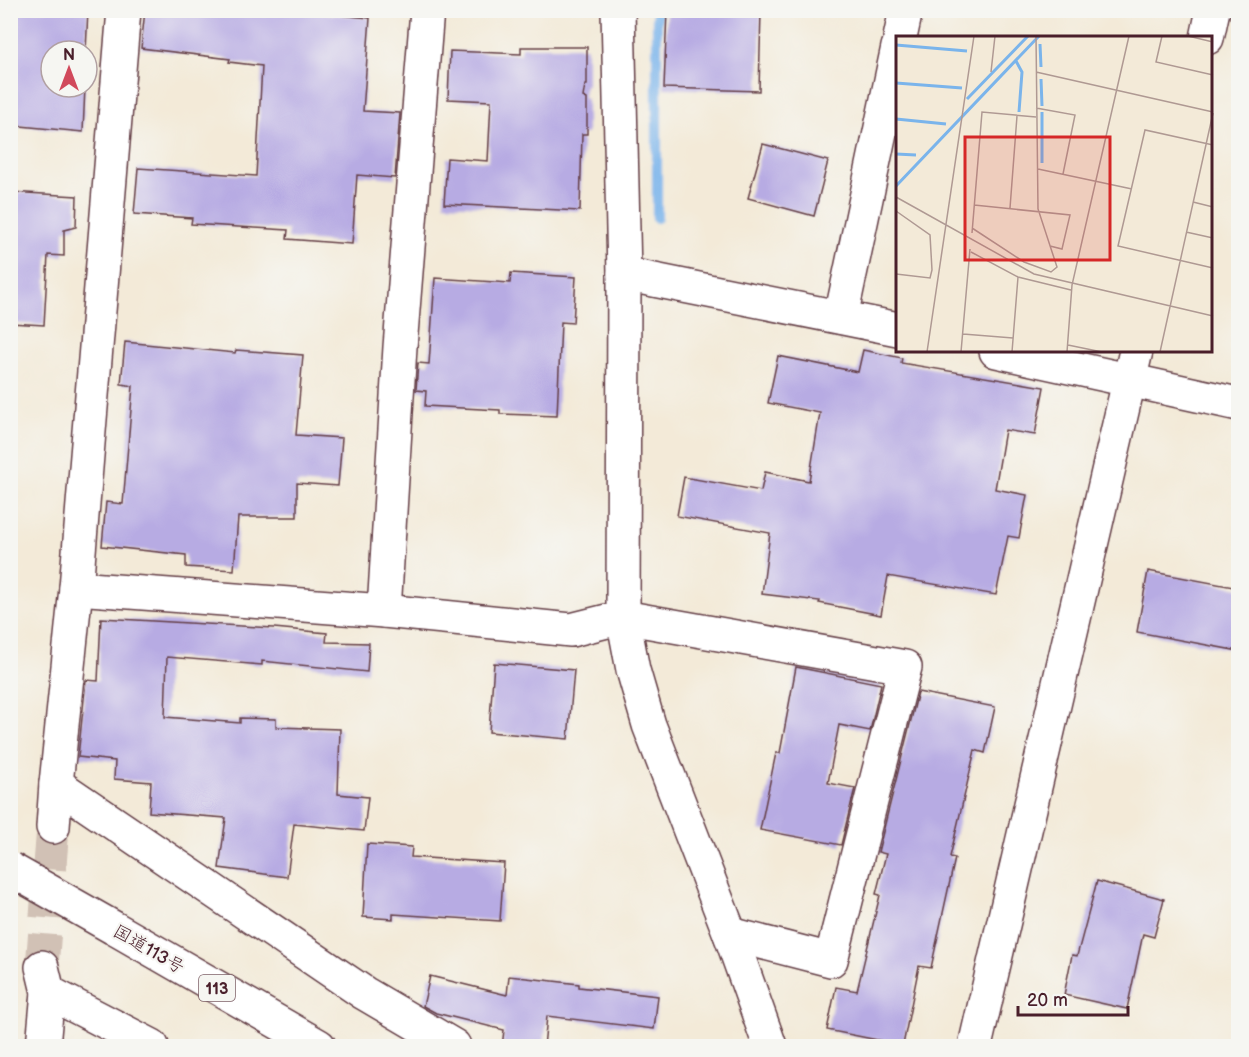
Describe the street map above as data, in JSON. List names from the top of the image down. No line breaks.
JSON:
{"streets":{"main road":["国道113号","113"]},"scale_bar":"20 m","north":"top"}
